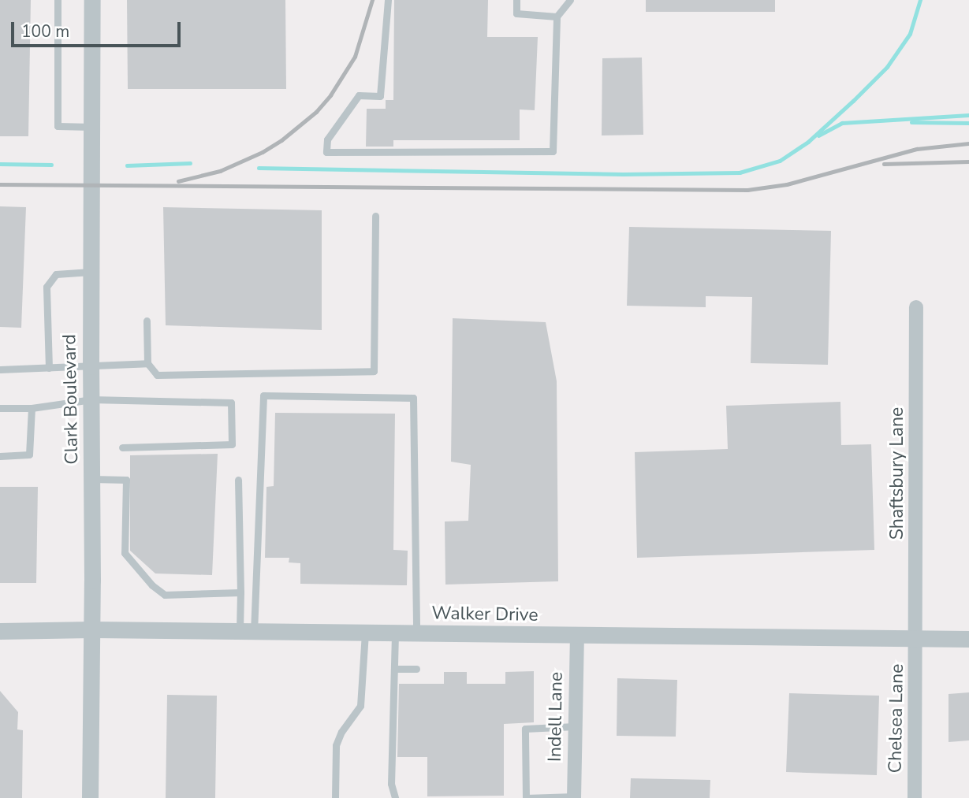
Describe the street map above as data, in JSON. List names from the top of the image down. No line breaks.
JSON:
{"streets":{"street":["Clark Boulevard","Shaftsbury Lane","Walker Drive","Indell Lane","Chelsea Lane"]},"crossings":[["Clark Boulevard","Walker Drive"],["Shaftsbury Lane","Walker Drive"],["Shaftsbury Lane","Chelsea Lane"],["Walker Drive","Indell Lane"],["Walker Drive","Chelsea Lane"]],"scale_bar":"100 m"}
